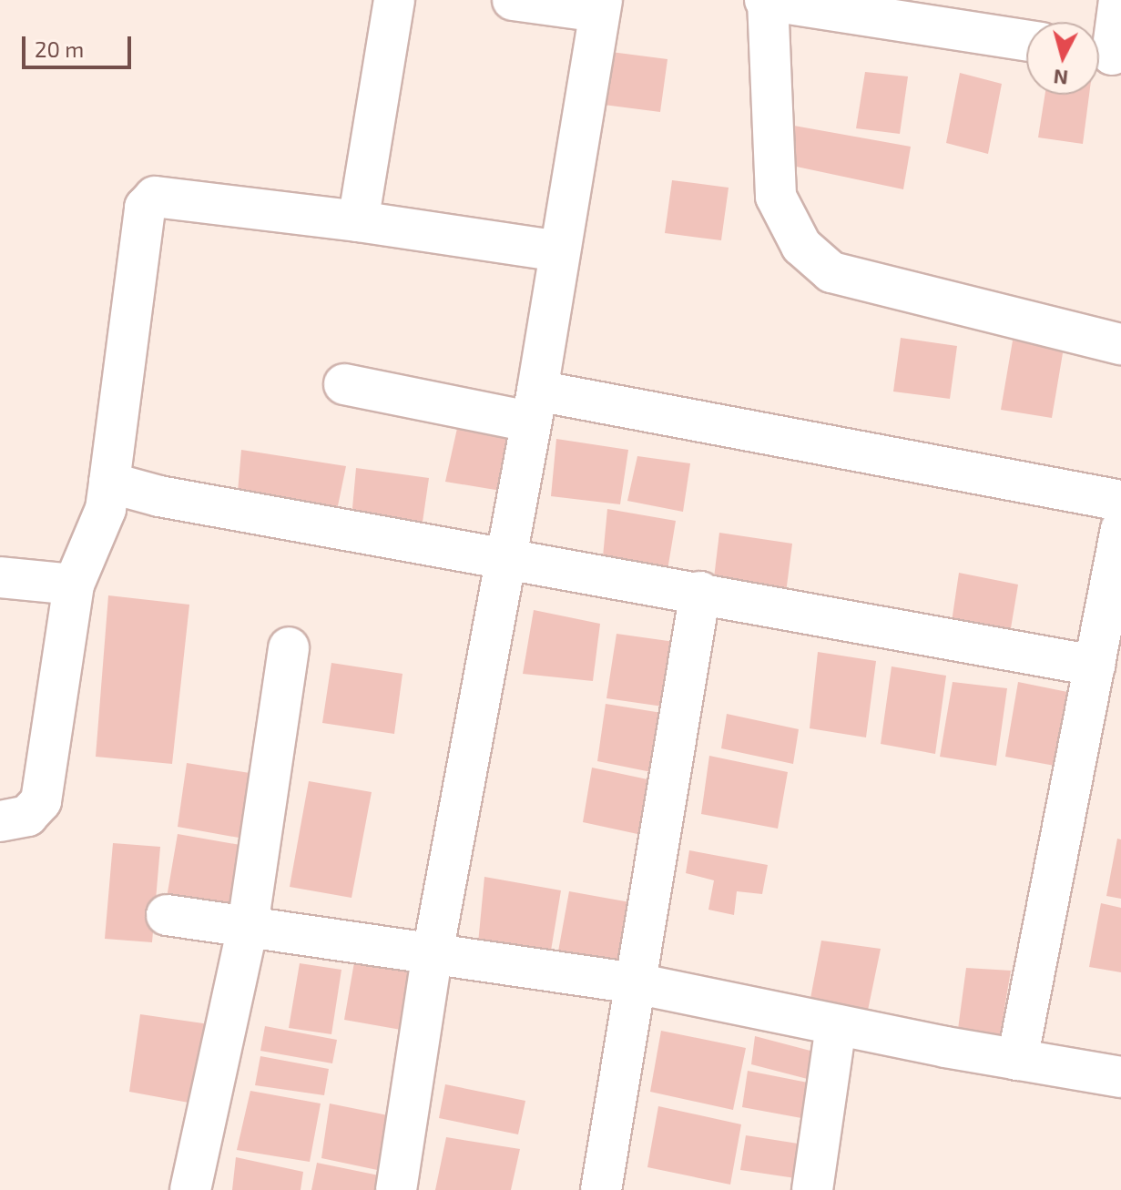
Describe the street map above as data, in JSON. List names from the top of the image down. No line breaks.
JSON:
{"scale_bar":"20 m","north":"bottom"}
